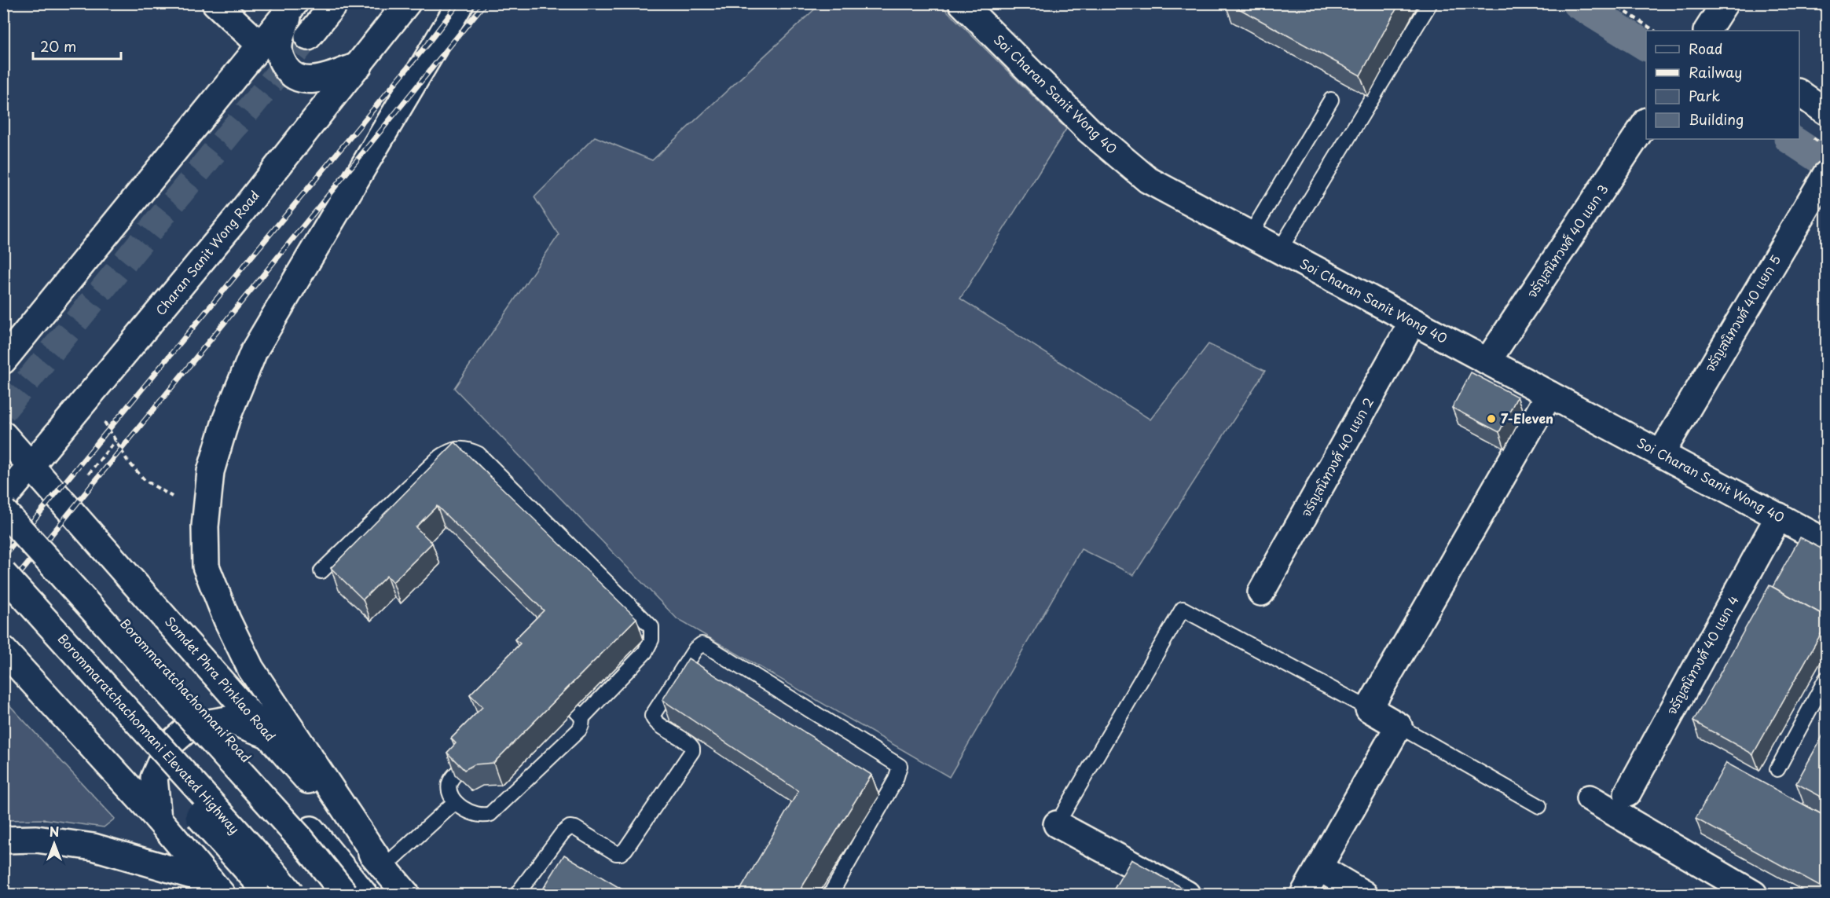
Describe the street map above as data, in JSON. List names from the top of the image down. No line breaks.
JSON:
{"streets":{"main road":["Soi Charan Sanit Wong 40","จรัญสนิทวงศ์ 40 แยก 3","Charan Sanit Wong Road","จรัญสนิทวงศ์ 40 แยก 5","จรัญสนิทวงศ์ 40 แยก 2","จรัญสนิทวงศ์ 40 แยก 4","Somdet Phra Pinklao Road","Borommaratchachonnani Road","Borommaratchachonnani Elevated Highway"]},"crossings":[["Soi Charan Sanit Wong 40","จรัญสนิทวงศ์ 40 แยก 3"],["Soi Charan Sanit Wong 40","จรัญสนิทวงศ์ 40 แยก 5"],["Soi Charan Sanit Wong 40","จรัญสนิทวงศ์ 40 แยก 2"],["Soi Charan Sanit Wong 40","จรัญสนิทวงศ์ 40 แยก 4"],["Charan Sanit Wong Road","Somdet Phra Pinklao Road"]],"places":["7-Eleven"],"legend":["Road","Railway","Park","Building"],"scale_bar":"20 m","north":"top"}
